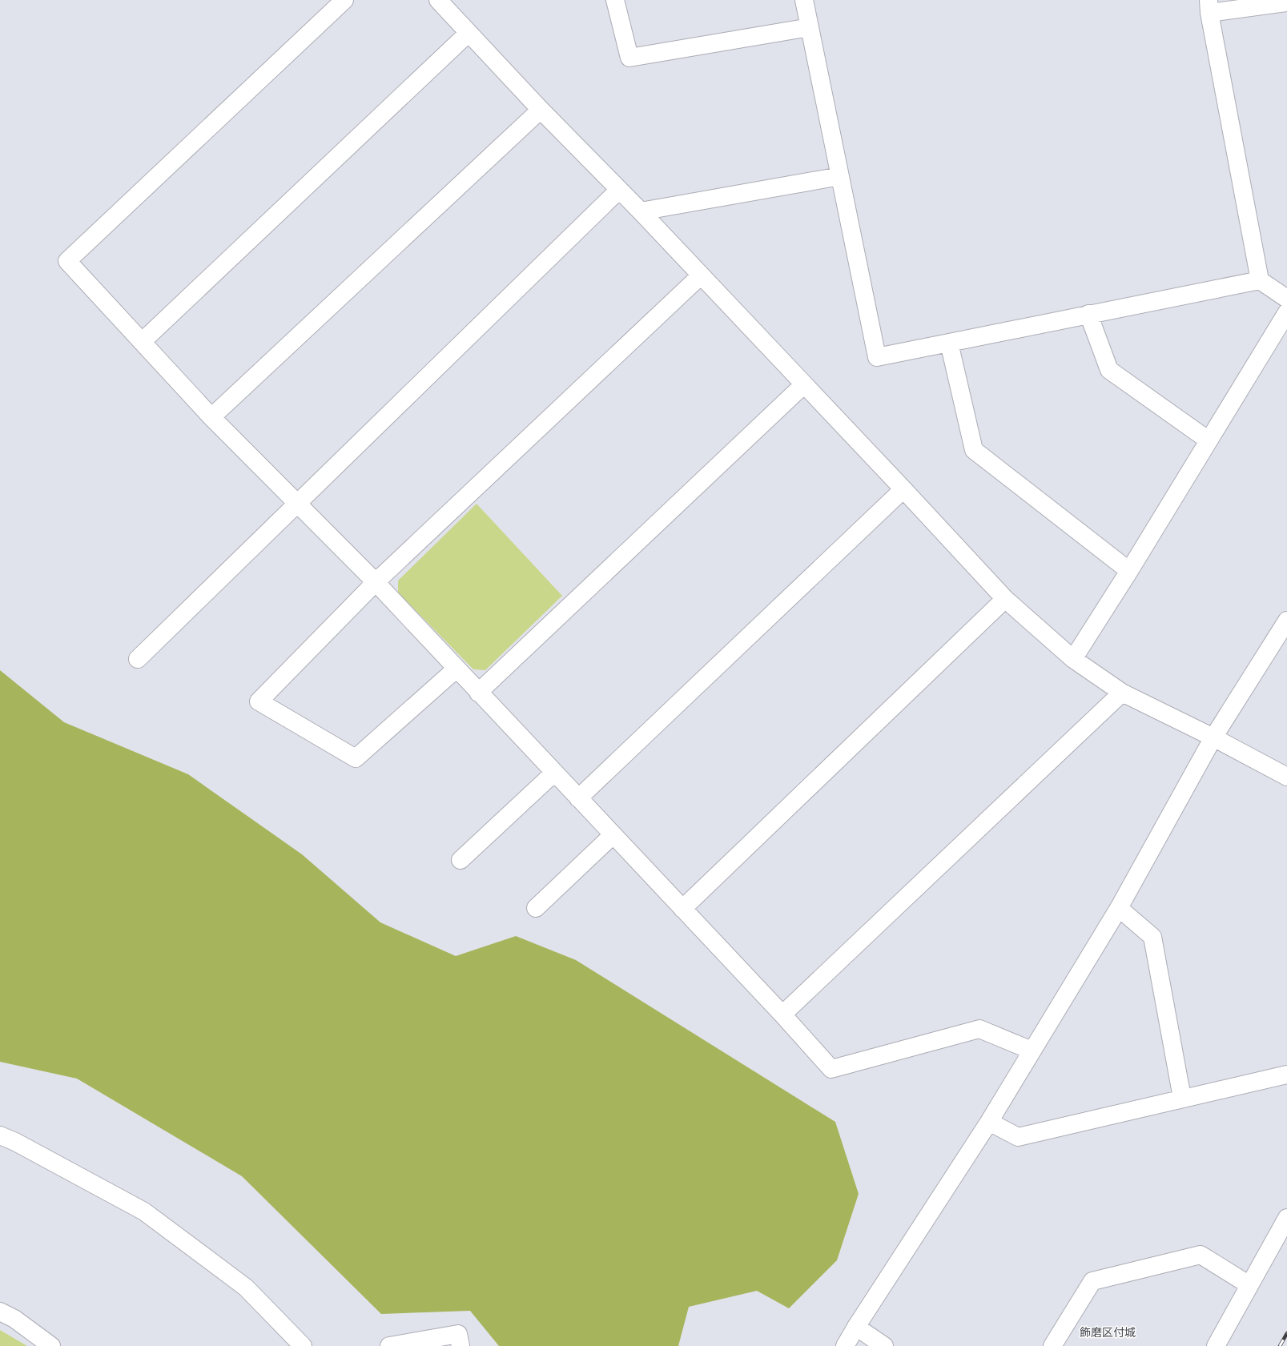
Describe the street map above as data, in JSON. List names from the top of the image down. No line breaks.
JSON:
{"districts":["飾磨区付城"]}
